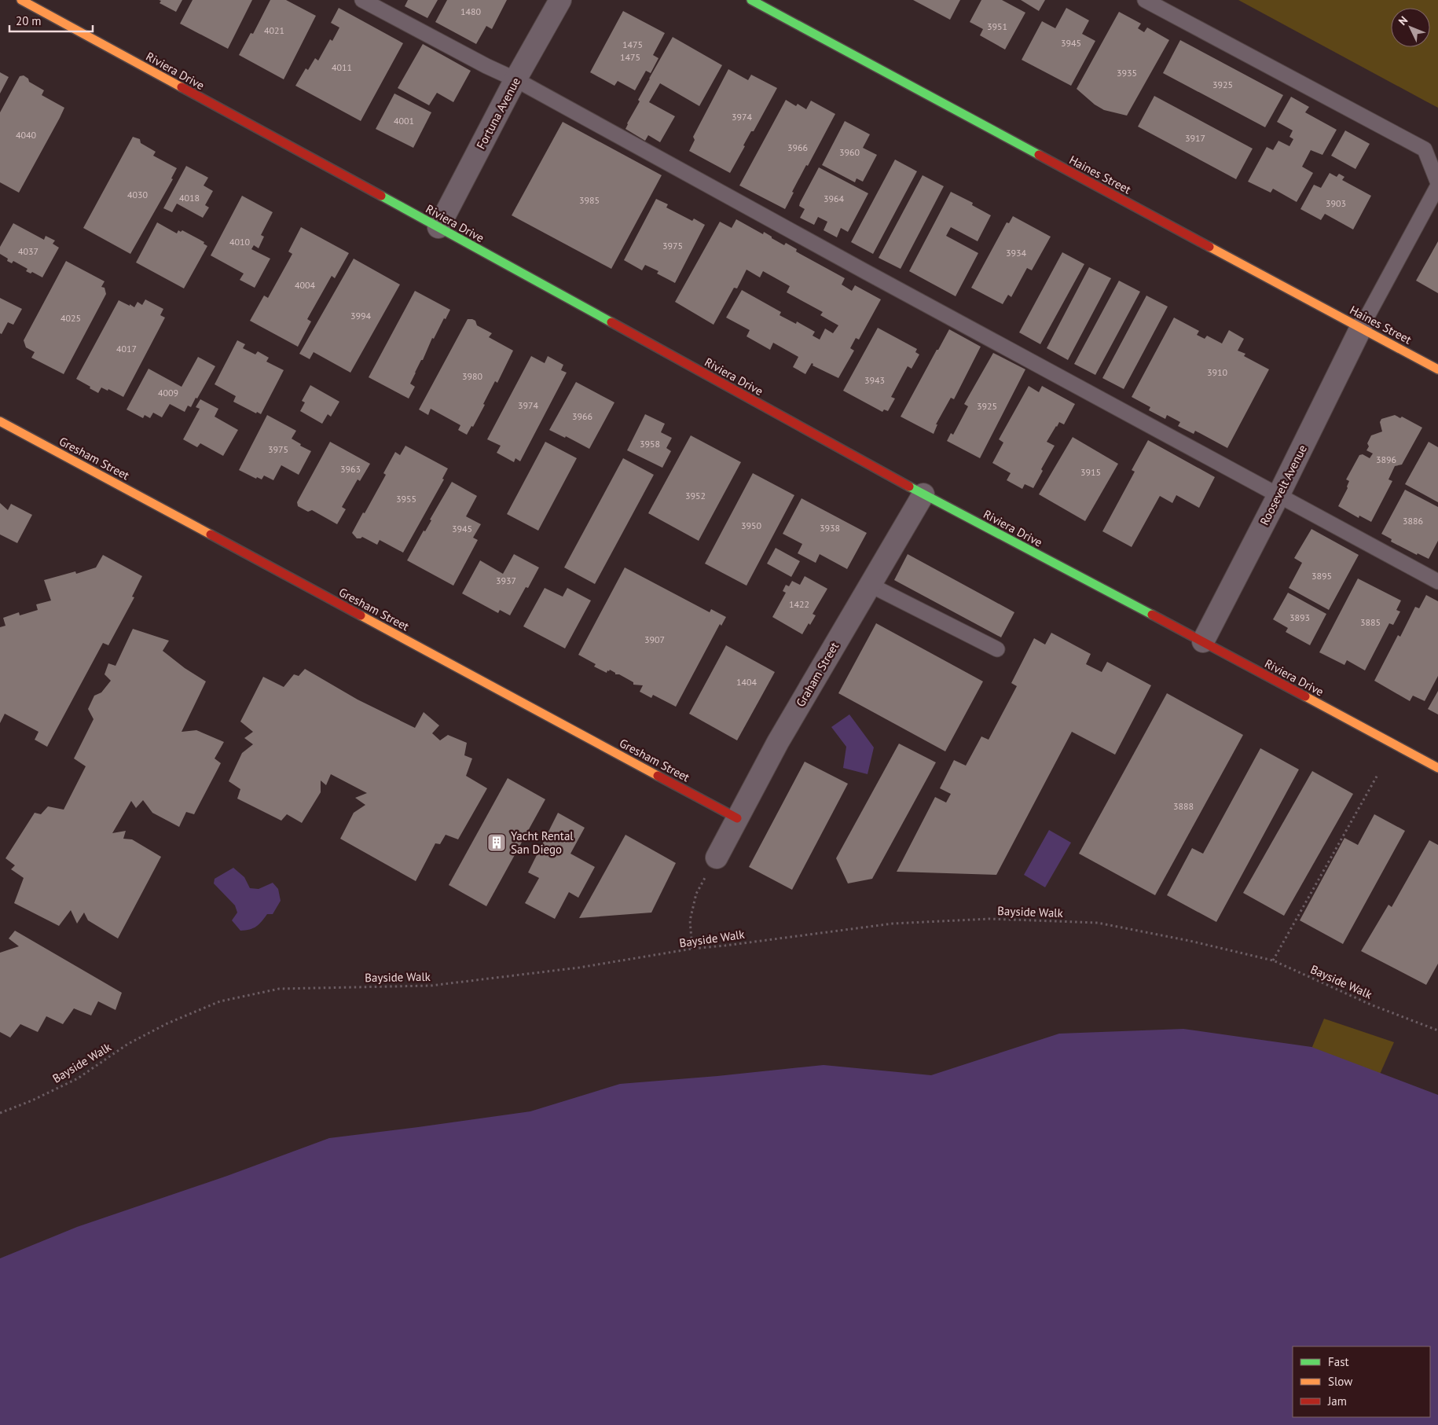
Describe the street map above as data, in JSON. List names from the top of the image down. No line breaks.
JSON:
{"streets":{"street":["Riviera Drive","Fortuna Avenue","Haines Street","Gresham Street","Roosevelt Avenue","Graham Street"],"path":["Bayside Walk"]},"crossings":[["Riviera Drive","Fortuna Avenue"],["Riviera Drive","Roosevelt Avenue"],["Riviera Drive","Graham Street"],["Haines Street","Roosevelt Avenue"],["Gresham Street","Graham Street"]],"places":{"building":["Yacht Rental San Diego"]},"house_numbers":["1480","3951","4021","3945","1475","1475","4011","3935","3925","3974","4001","4040","3917","3966","3960","4030","4018","3964","3985","3903","4010","3975","4037","3934","4004","3994","4025","4017","3910","3980","3943","4009","3974","3925","3966","3958","3975","3896","3963","3915","3952","3955","3886","3950","3938","3945","3895","3937","1422","3893","3885","3907","1404","3888"],"legend":["Fast","Slow","Jam"],"scale_bar":"20 m","north":"top left"}
